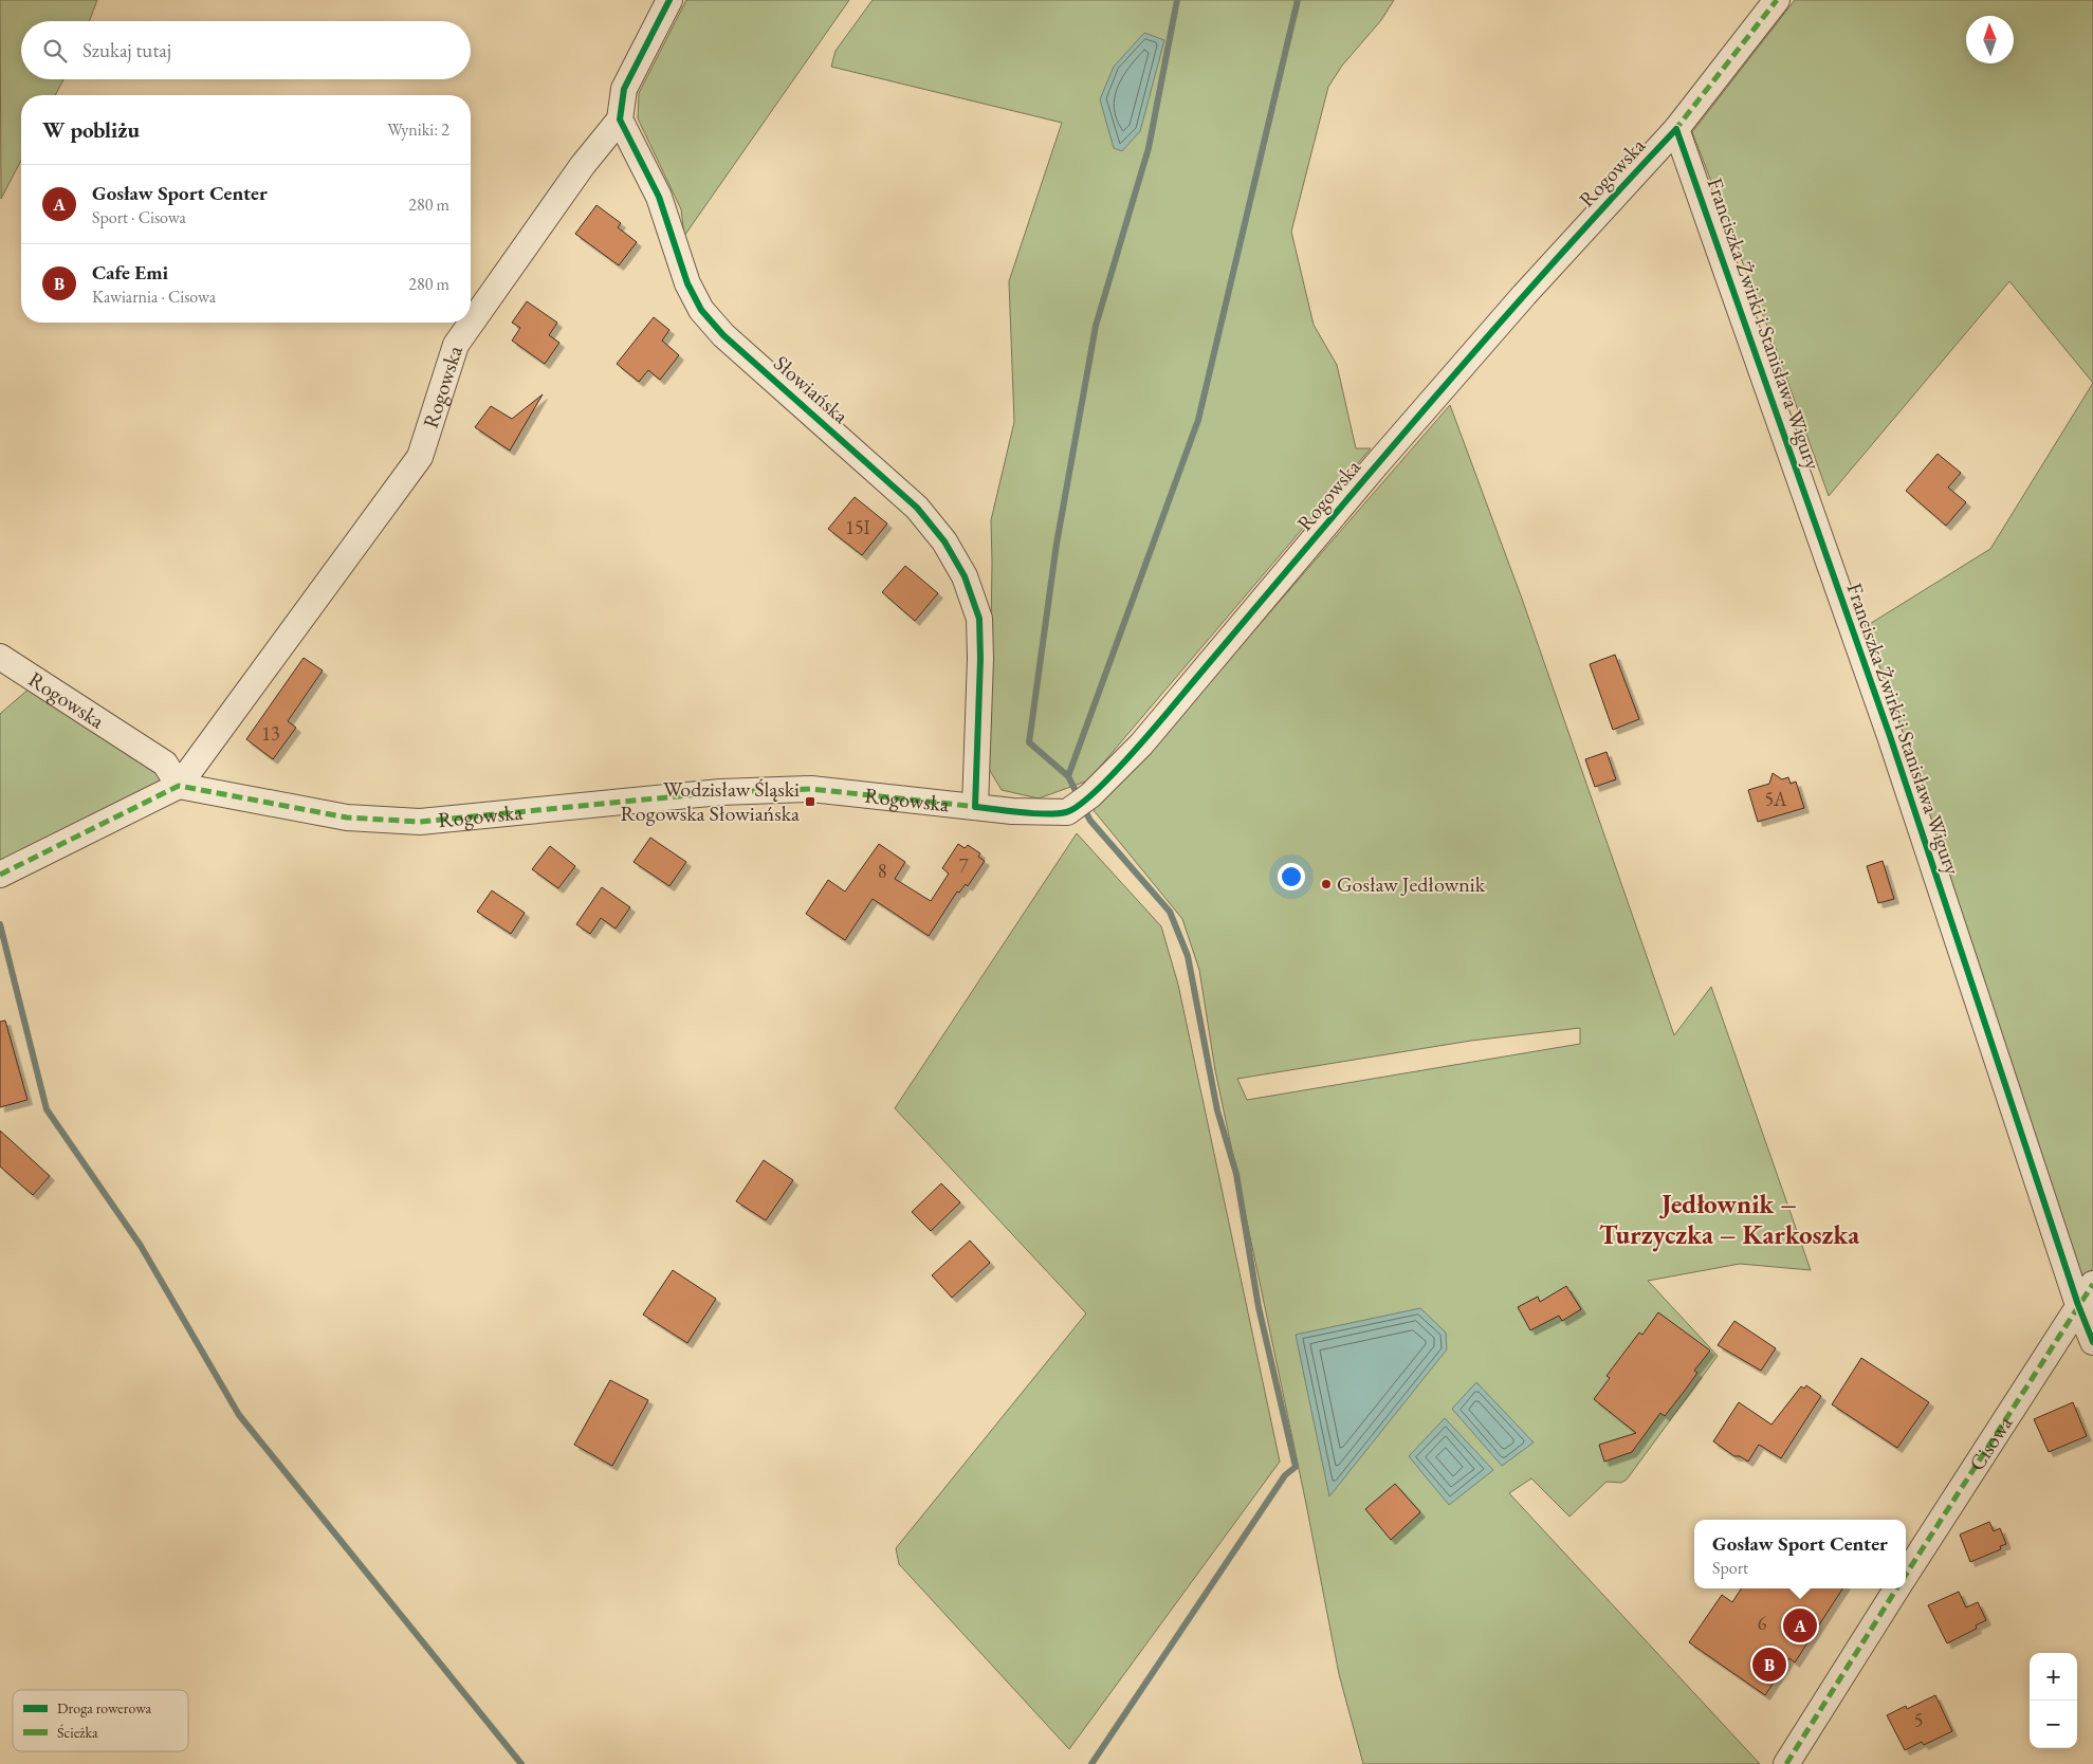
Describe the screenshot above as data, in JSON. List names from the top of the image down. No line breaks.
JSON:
{"streets":{"street":["Rogowska","Franciszka Żwirki i Stanisława Wigury","Słowiańska","Cisowa"]},"crossings":[["Rogowska","Franciszka Żwirki i Stanisława Wigury"],["Rogowska","Słowiańska"],["Franciszka Żwirki i Stanisława Wigury","Cisowa"]],"districts":["Jedłownik – Turzyczka – Karkoszka"],"places":{"transit":["Wodzisław Śląski Rogowska Słowiańska"],"other":["Gosław Jedłownik"]},"house_numbers":["15I","13","5A","7","8","6","5"],"legend":["Droga rowerowa","Ścieżka"],"north":"top","page":{"search":"Szukaj tutaj","heading":["W pobliżu","Wyniki: 2"],"list":[{"mark":"A","name":"Gosław Sport Center","note":"Sport · Cisowa","value":"280 m"},{"mark":"B","name":"Cafe Emi","note":"Kawiarnia · Cisowa","value":"280 m"}],"popup":["Gosław Sport Center","Sport"],"pins":["A","B"],"map_buttons":["+","−"]}}
